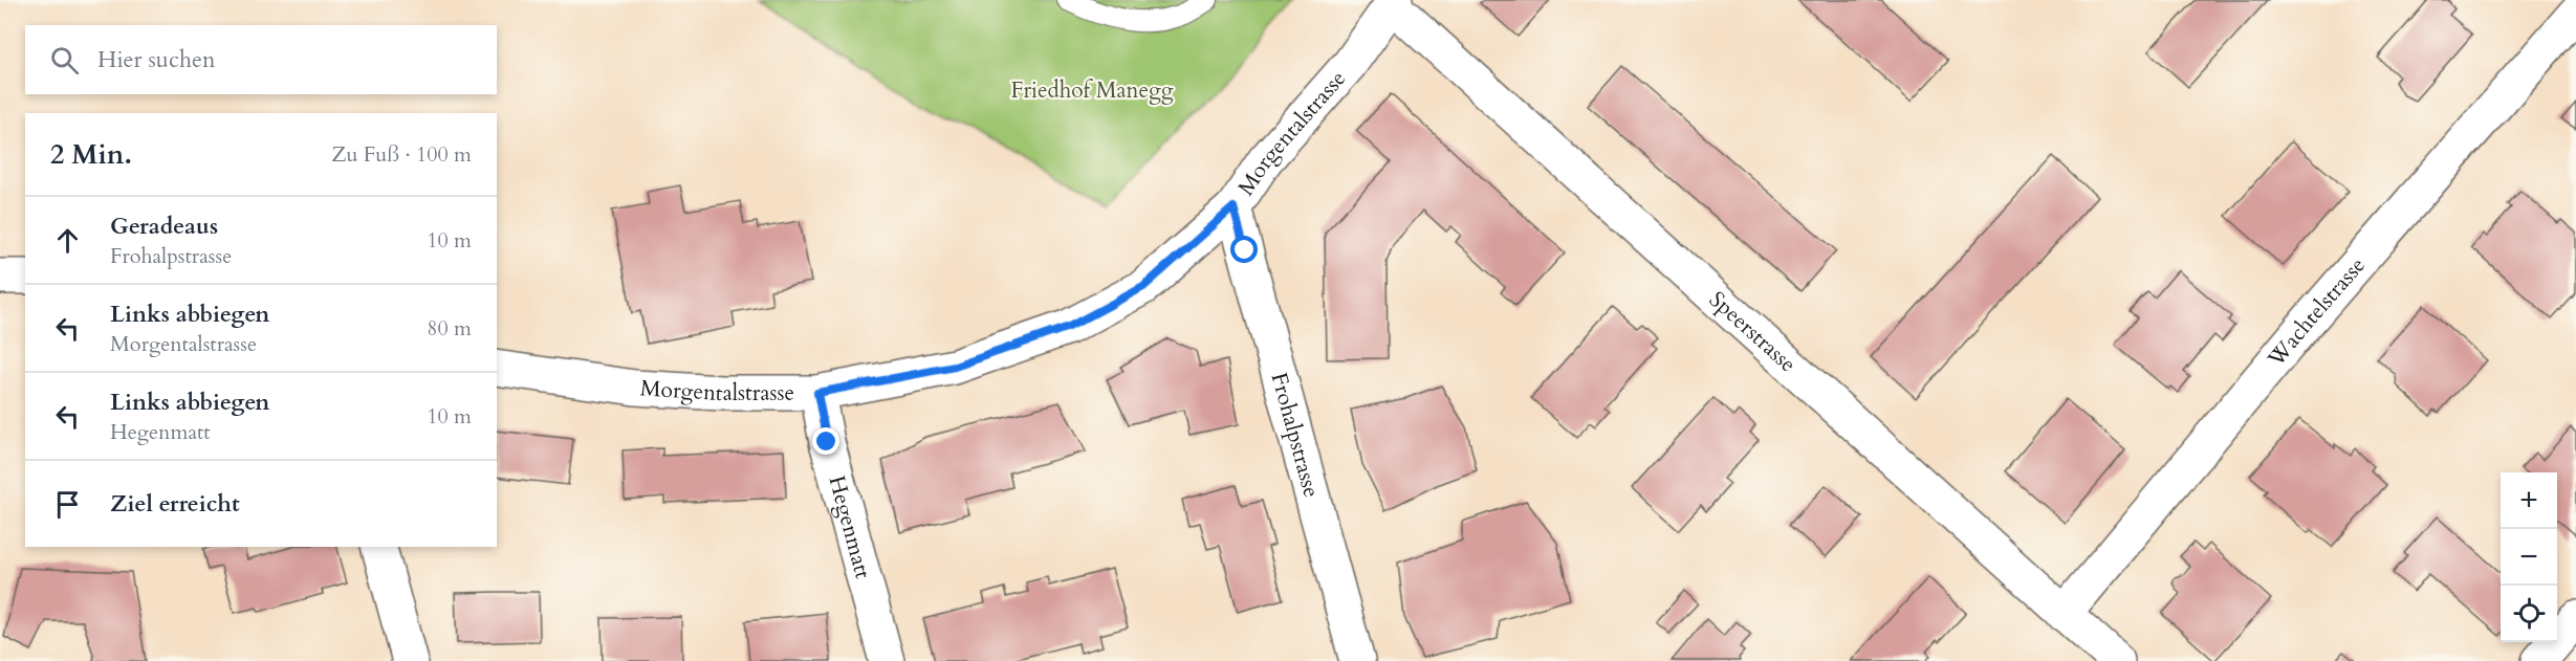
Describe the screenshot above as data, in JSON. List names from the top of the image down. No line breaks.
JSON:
{"streets":{"street":["Morgentalstrasse","Wachtelstrasse","Speerstrasse","Frohalpstrasse","Hegenmatt"]},"crossings":[["Morgentalstrasse","Speerstrasse"],["Morgentalstrasse","Frohalpstrasse"],["Morgentalstrasse","Hegenmatt"],["Wachtelstrasse","Speerstrasse"]],"parks":["Friedhof Manegg"],"page":{"search":"Hier suchen","heading":["2 Min.","Zu Fuß · 100 m"],"list":[["Geradeaus","Frohalpstrasse","10 m"],["Links abbiegen","Morgentalstrasse","80 m"],["Links abbiegen","Hegenmatt","10 m"],"Ziel erreicht"],"map_buttons":["+","−"]}}
